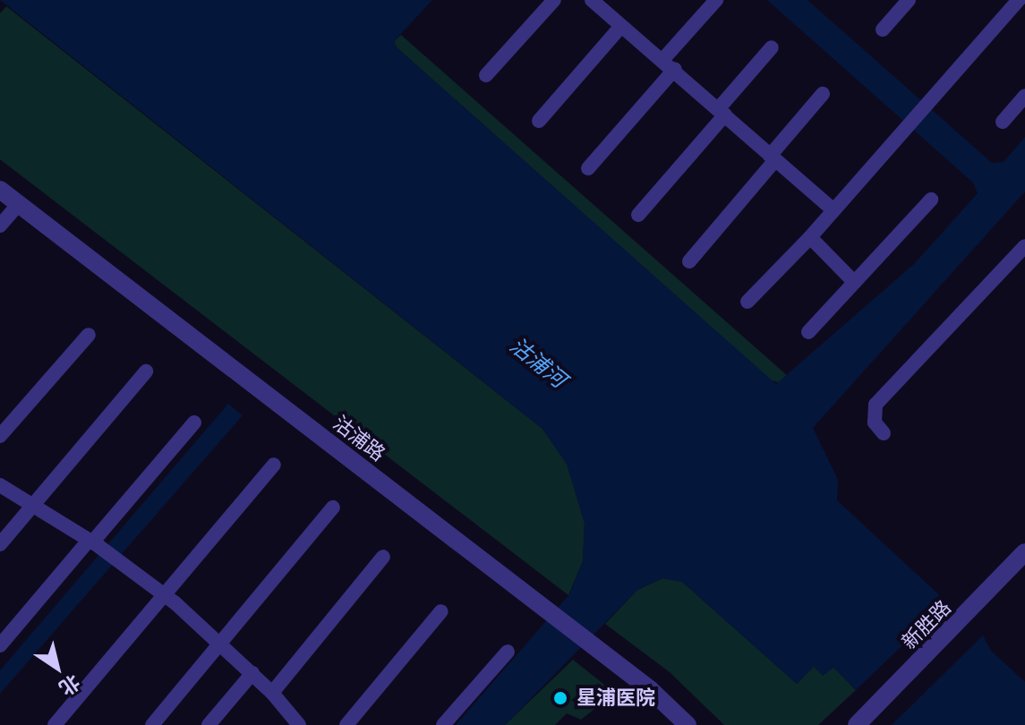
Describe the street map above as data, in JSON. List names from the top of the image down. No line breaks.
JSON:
{"streets":{"street":["沽浦路","新胜路"]},"water":["沽浦河"],"places":["星浦医院"],"north":"bottom right"}
